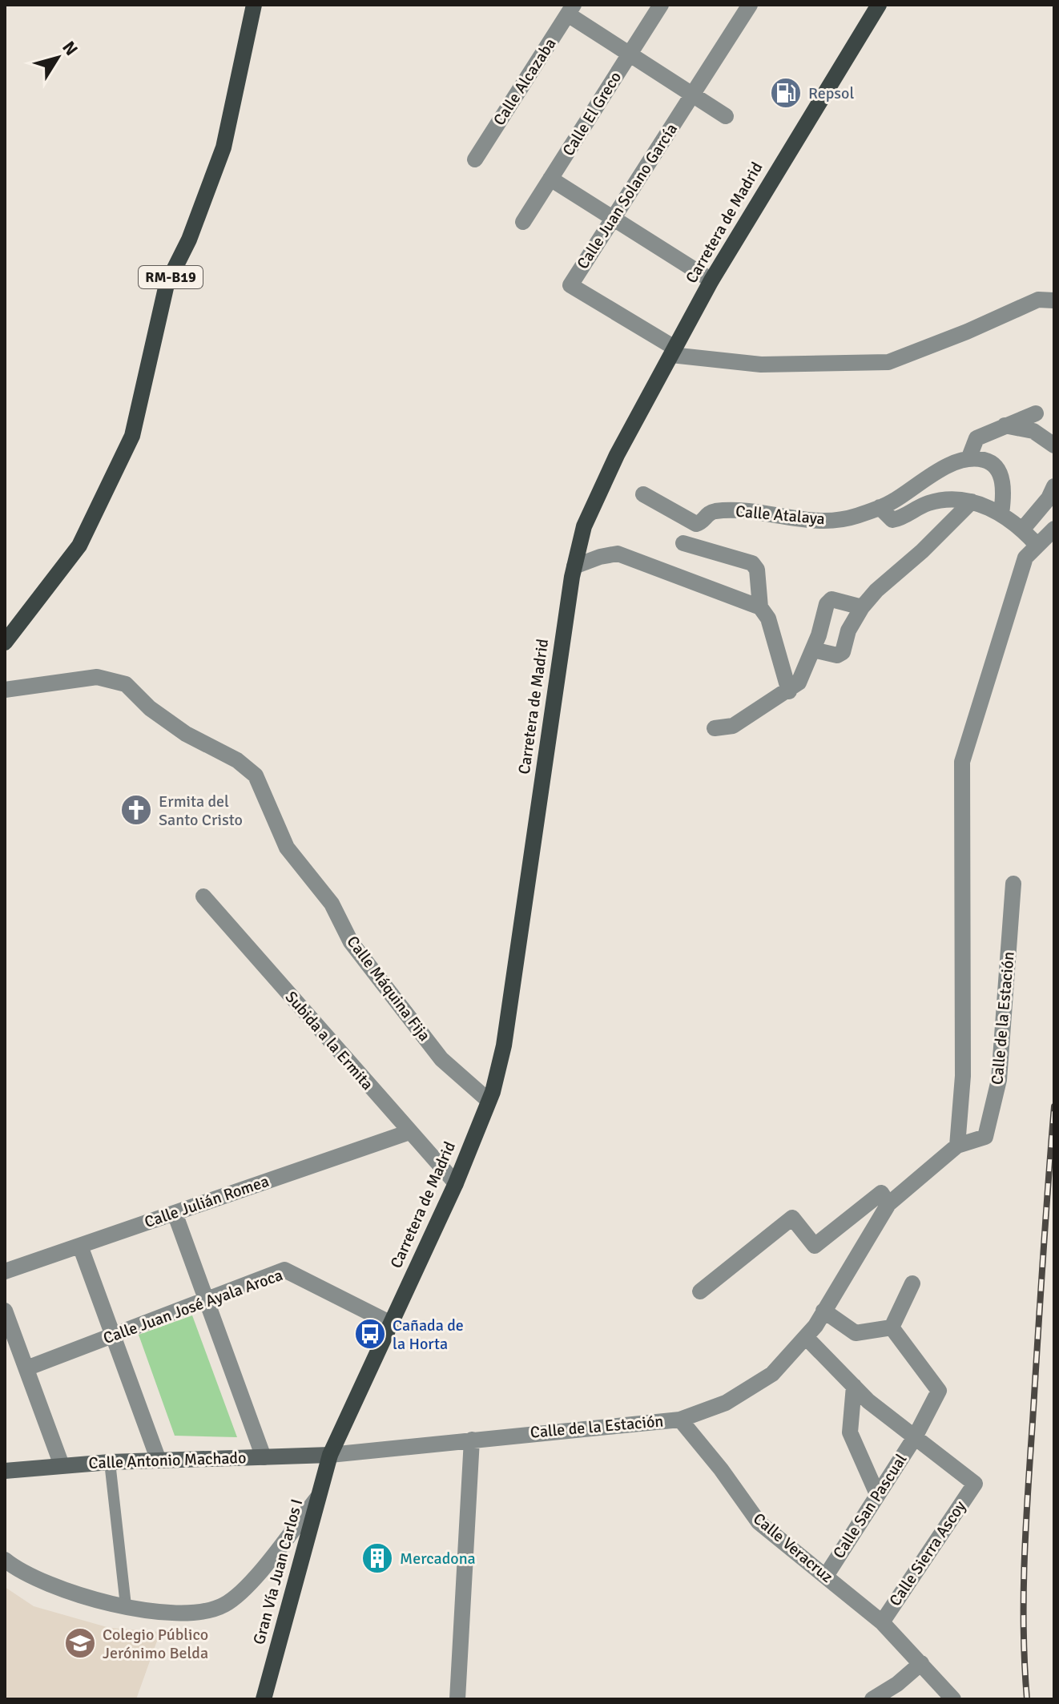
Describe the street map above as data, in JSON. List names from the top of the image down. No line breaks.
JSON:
{"streets":{"main road":["Carretera de Madrid","RM-B19","Calle Antonio Machado","Gran Vía Juan Carlos I"],"street":["Calle Alcazaba","Calle El Greco","Calle Juan Solano García","Calle Atalaya","Calle Máquina Fija","Calle de la Estación","Subida a la Ermita","Calle Julián Romea","Calle Juan José Ayala Aroca","Calle San Pascual","Calle Veracruz","Calle Sierra Ascoy"]},"crossings":[["Calle Juan Solano García","Carretera de Madrid"],["Carretera de Madrid","Calle Máquina Fija"],["Carretera de Madrid","Calle de la Estación"],["Carretera de Madrid","Subida a la Ermita"],["Carretera de Madrid","Calle Juan José Ayala Aroca"],["Carretera de Madrid","Calle Antonio Machado"],["Carretera de Madrid","Gran Vía Juan Carlos I"],["Calle de la Estación","Calle Antonio Machado"],["Calle de la Estación","Calle Veracruz"],["Calle de la Estación","Gran Vía Juan Carlos I"],["Subida a la Ermita","Calle Julián Romea"],["Calle Antonio Machado","Gran Vía Juan Carlos I"],["Calle San Pascual","Calle Veracruz"],["Calle San Pascual","Calle Sierra Ascoy"],["Calle Veracruz","Calle Sierra Ascoy"]],"places":{"fuel station":["Repsol"],"church":["Ermita del Santo Cristo"],"bus stop":["Cañada de la Horta"],"building":["Mercadona"],"school or university":["Colegio Público Jerónimo Belda"]},"north":"top right"}
